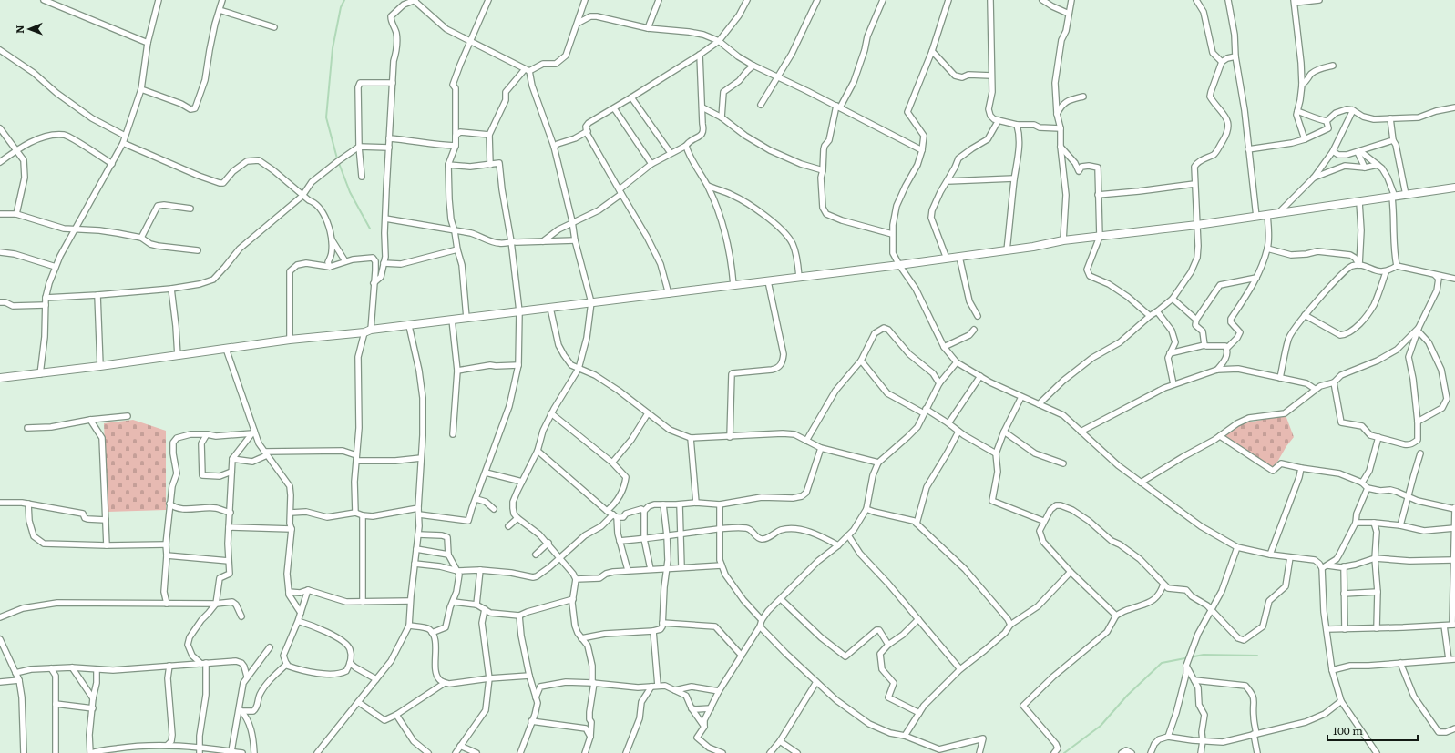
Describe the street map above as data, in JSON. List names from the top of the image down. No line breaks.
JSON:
{"scale_bar":"100 m","north":"left"}
